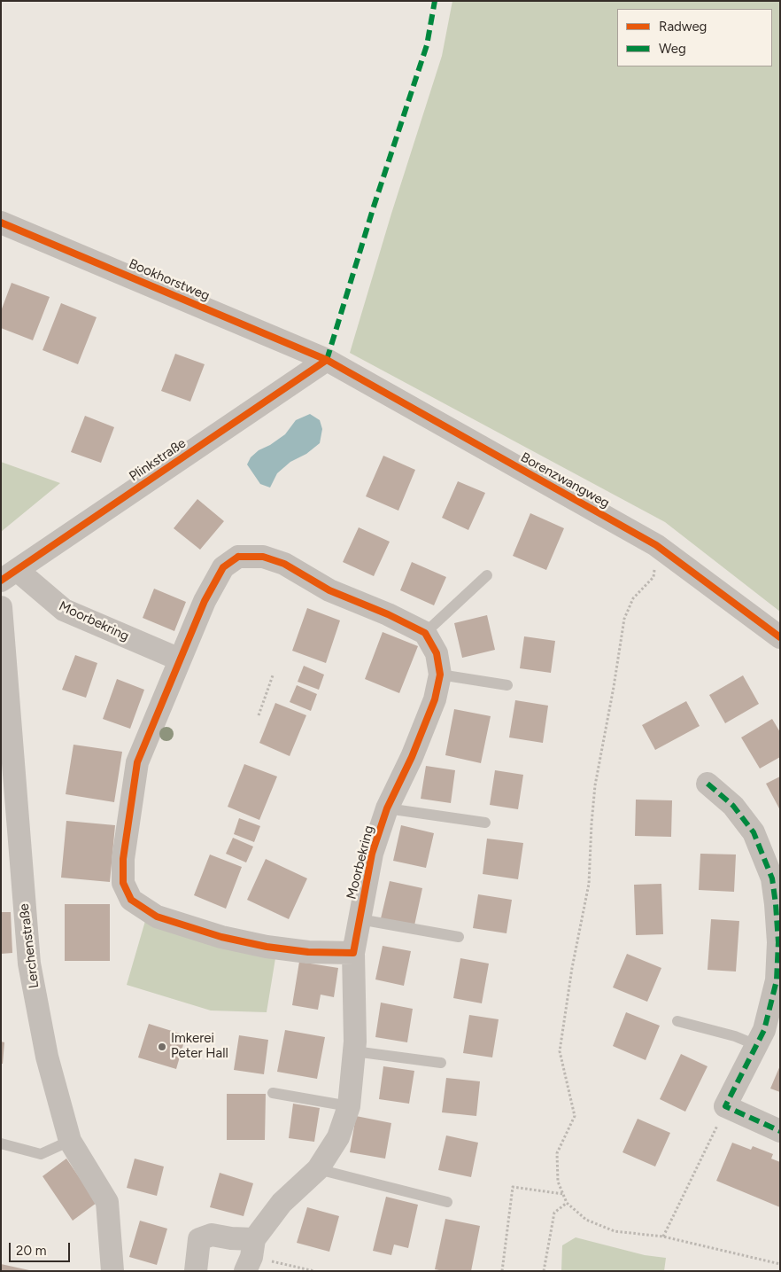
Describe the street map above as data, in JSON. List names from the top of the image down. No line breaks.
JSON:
{"streets":{"street":["Bookhorstweg","Plinkstraße","Borenzwangweg","Moorbekring","Lerchenstraße"]},"crossings":[["Bookhorstweg","Plinkstraße"],["Bookhorstweg","Borenzwangweg"],["Plinkstraße","Borenzwangweg"],["Plinkstraße","Moorbekring"]],"places":["Imkerei Peter Hall"],"legend":["Radweg","Weg"],"scale_bar":"20 m"}
